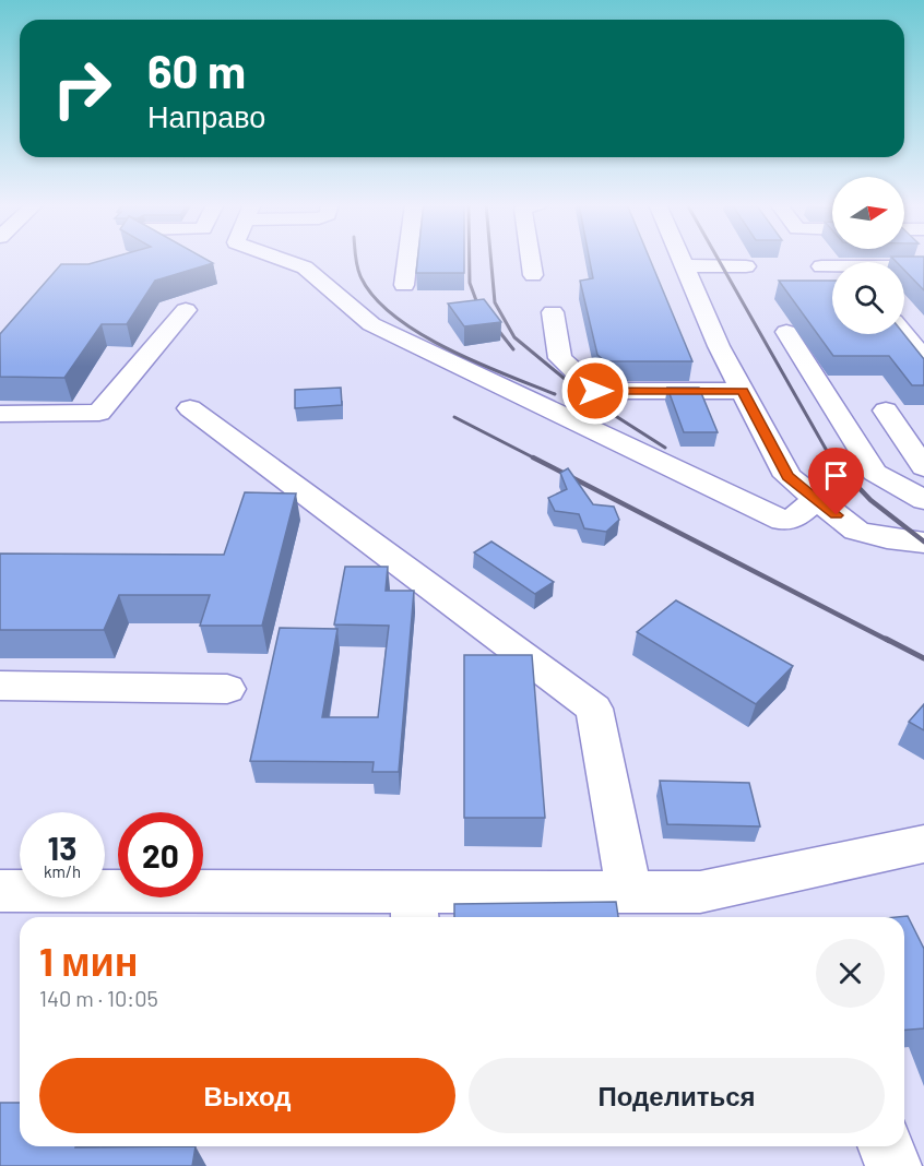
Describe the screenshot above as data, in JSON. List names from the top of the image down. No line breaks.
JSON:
{"north":"right","page":{"turn":["60 m","Направо"],"speed":"13 km/h","limit":"20","heading":["1 мин","140 m · 10:05"],"buttons":["Выход","Поделиться"]}}
